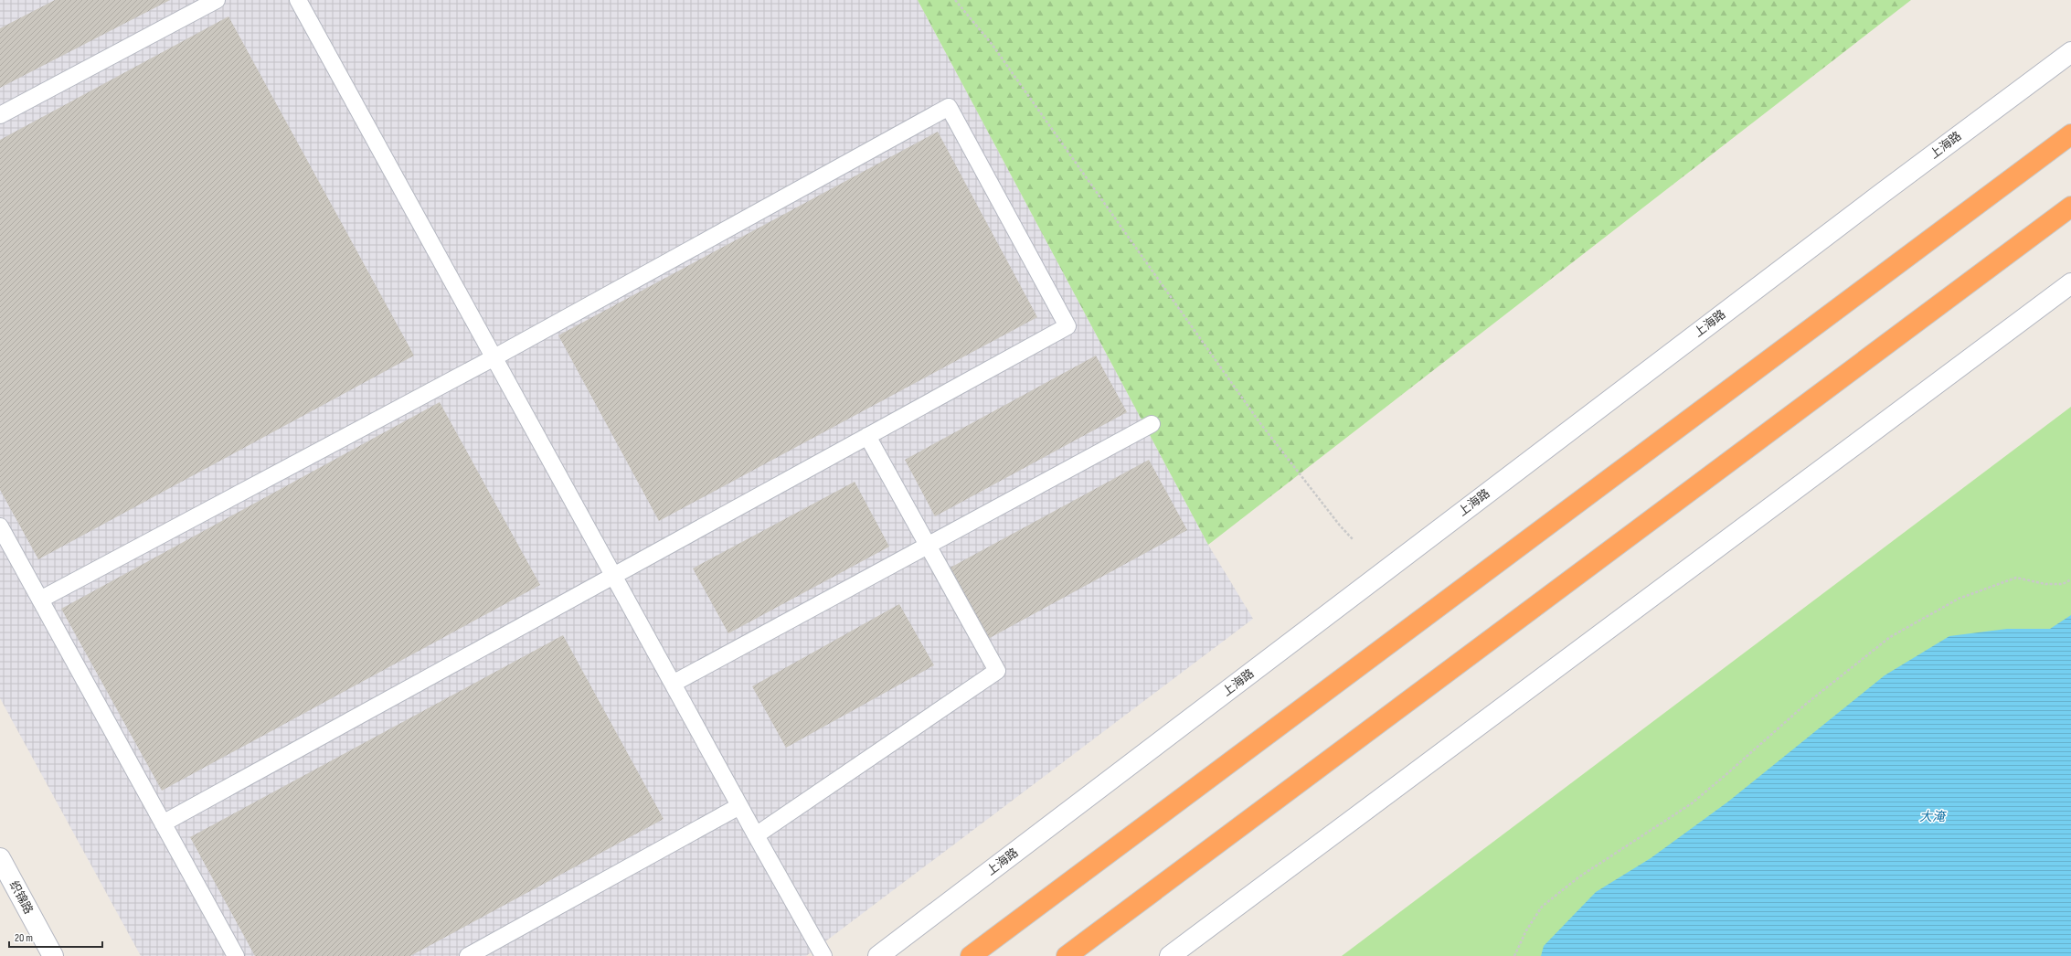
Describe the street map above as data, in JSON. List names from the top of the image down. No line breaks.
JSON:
{"streets":{"main road":["上海路","织锦路"]},"water":["大淹"],"scale_bar":"20 m"}
